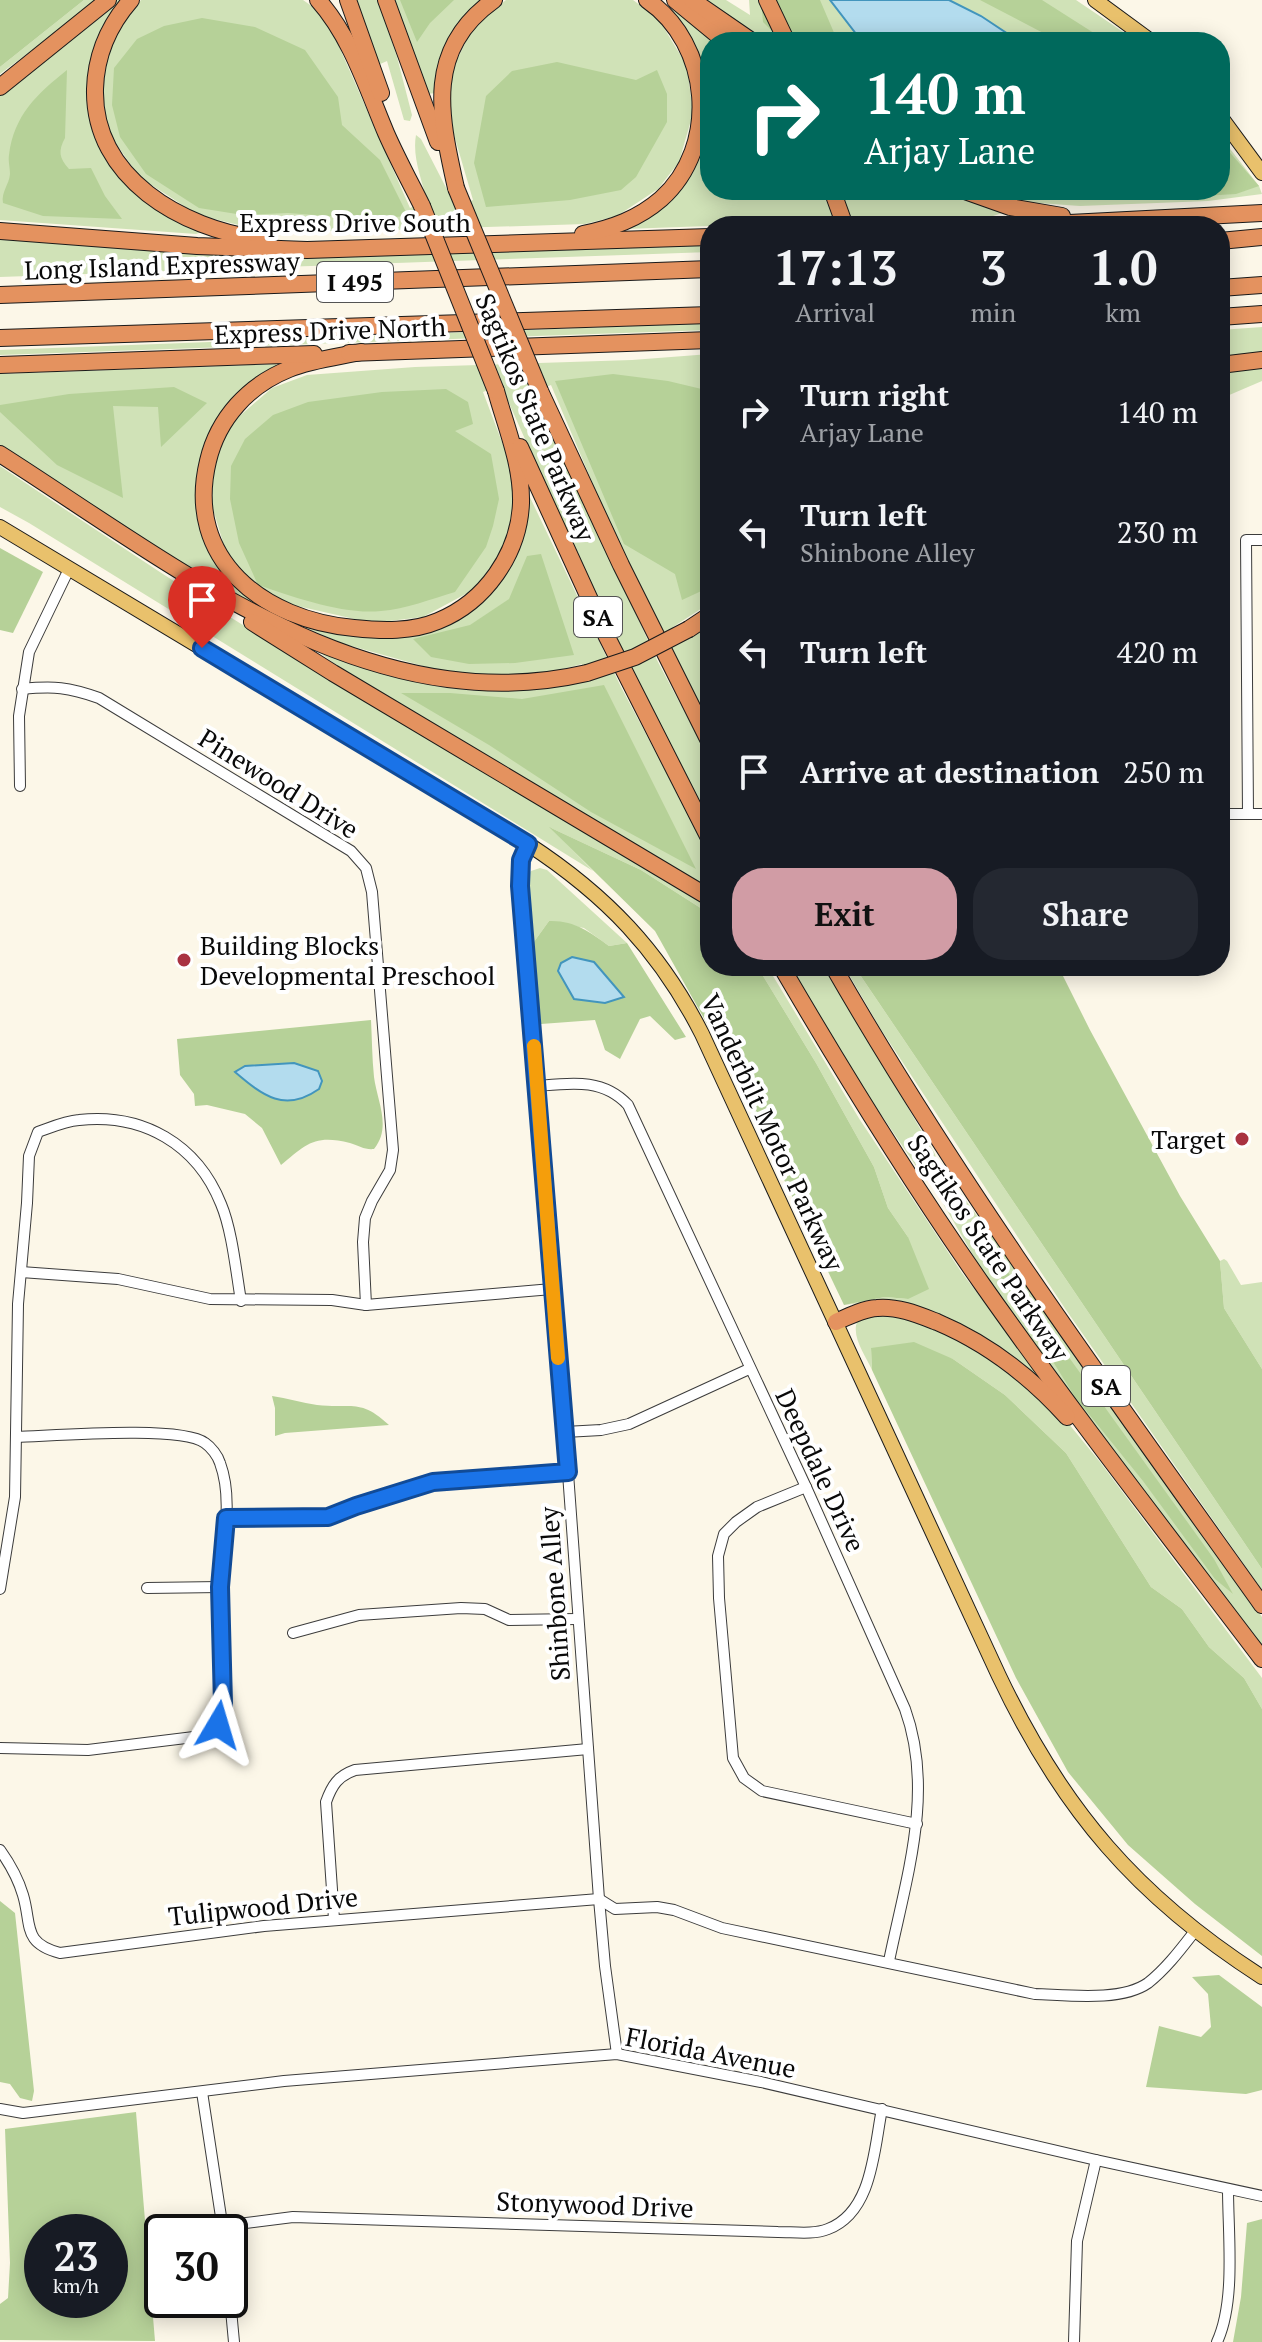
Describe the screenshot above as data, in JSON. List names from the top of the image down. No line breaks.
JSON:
{"streets":{"highway":["Express Drive South","Long Island Expressway","I 495","Express Drive North","Sagtikos State Parkway","SA"],"main road":["Vanderbilt Motor Parkway"],"street":["Pinewood Drive","Deepdale Drive","Shinbone Alley","Tulipwood Drive","Florida Avenue","Stonywood Drive"]},"crossings":[["Vanderbilt Motor Parkway","Shinbone Alley"],["Vanderbilt Motor Parkway","Tulipwood Drive"],["Deepdale Drive","Shinbone Alley"],["Deepdale Drive","Tulipwood Drive"],["Shinbone Alley","Tulipwood Drive"],["Shinbone Alley","Florida Avenue"],["Florida Avenue","Stonywood Drive"]],"places":["Building Blocks Developmental Preschool","Target"],"page":{"turn":["140 m","Arjay Lane"],"eta":["17:13","Arrival","3","min","1.0","km"],"list":[{"name":"Turn right","note":"Arjay Lane","value":"140 m"},{"name":"Turn left","note":"Shinbone Alley","value":"230 m"},{"name":"Turn left","value":"420 m"},{"name":"Arrive at destination","value":"250 m"}],"buttons":["Exit","Share"],"speed":"23 km/h","limit":"30"}}
